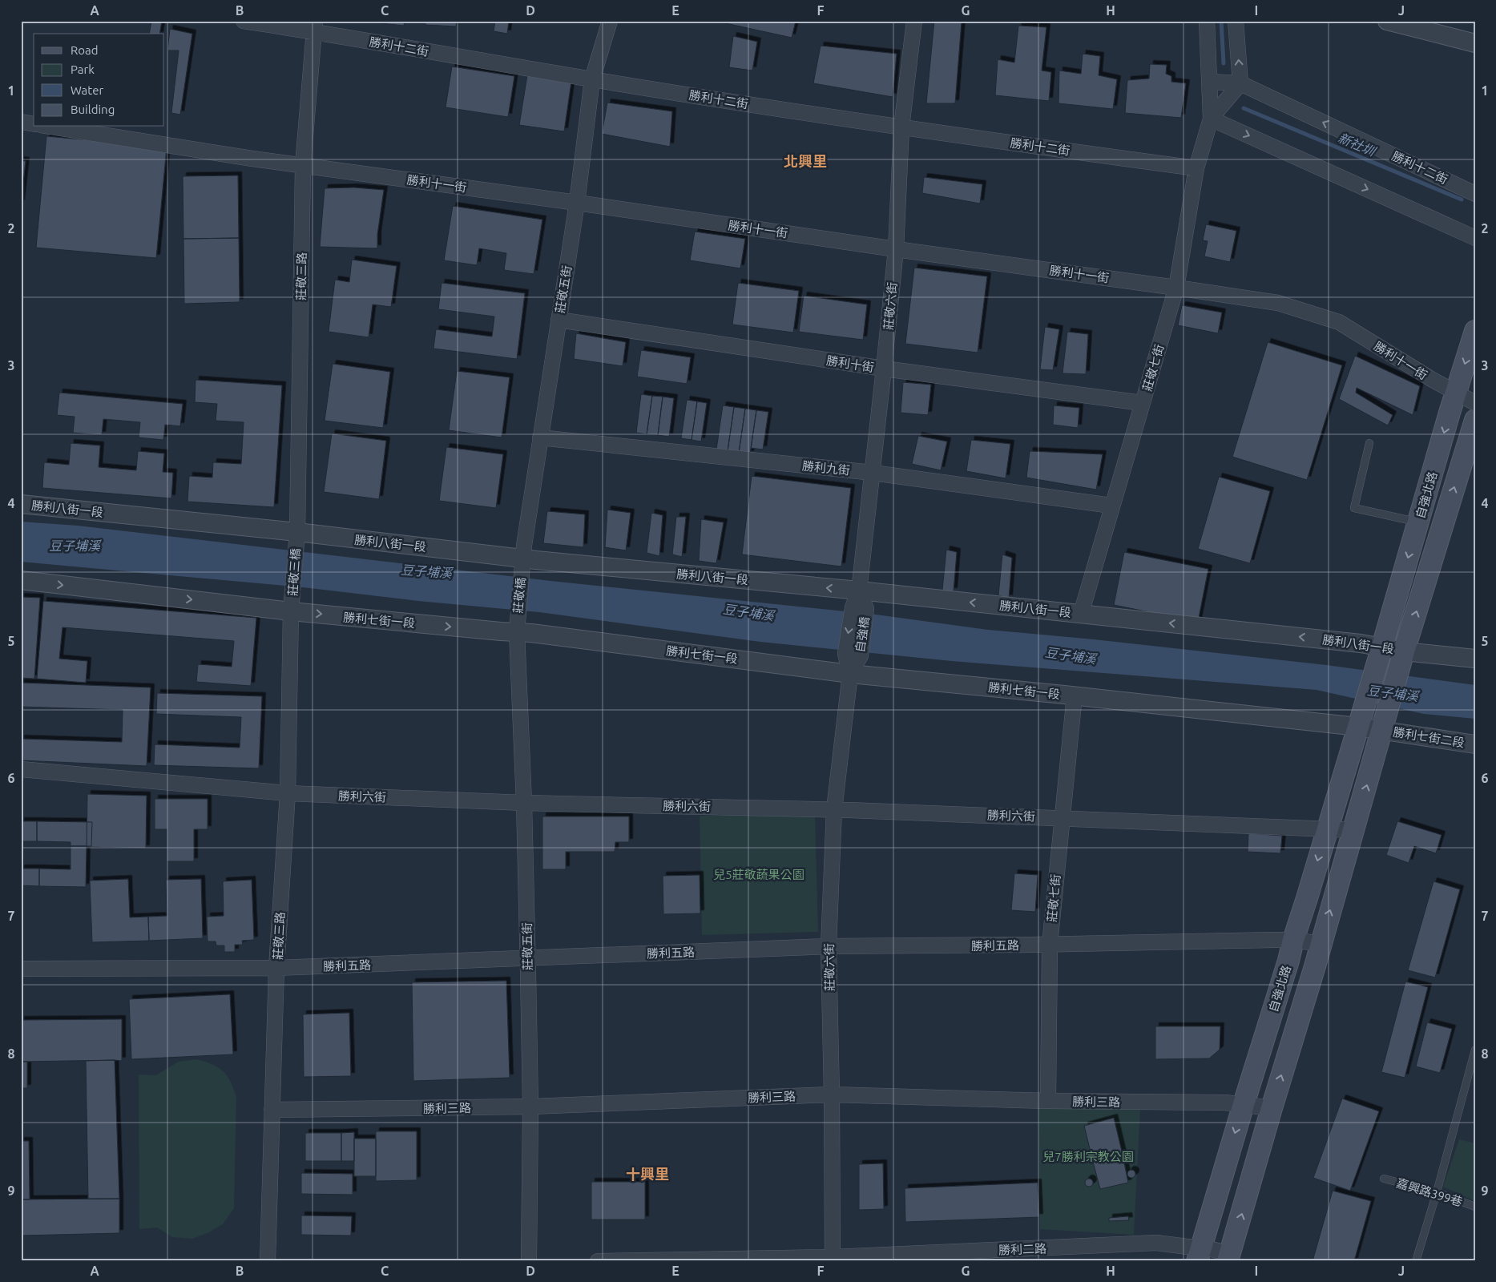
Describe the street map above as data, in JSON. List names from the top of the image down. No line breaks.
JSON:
{"streets":{"main road":["自強北路"],"street":["勝利十二街","勝利十一街","莊敬三路","莊敬五街","莊敬六街","勝利十街","莊敬七街","勝利九街","勝利八街一段","莊敬三橋","莊敬橋","勝利七街一段","自強橋","勝利七街二段","勝利六街","勝利五路","勝利三路","勝利二路"],"lane":["嘉興路399巷"]},"crossings":[["勝利十二街","莊敬三路"],["勝利十二街","莊敬五街"],["勝利十二街","莊敬六街"],["勝利十二街","莊敬七街"],["勝利十一街","莊敬三路"],["勝利十一街","莊敬五街"],["勝利十一街","莊敬六街"],["勝利十一街","莊敬七街"],["勝利十一街","自強北路"],["莊敬三路","勝利八街一段"],["莊敬三路","莊敬三橋"],["莊敬三路","勝利七街一段"],["莊敬三路","勝利六街"],["莊敬三路","勝利五路"],["莊敬三路","勝利三路"],["莊敬五街","勝利十街"],["莊敬五街","勝利九街"],["莊敬五街","勝利八街一段"],["莊敬五街","莊敬橋"],["莊敬五街","勝利七街一段"],["莊敬五街","勝利六街"],["莊敬五街","勝利五路"],["莊敬五街","勝利三路"],["莊敬六街","勝利十街"],["莊敬六街","勝利九街"],["莊敬六街","勝利八街一段"],["莊敬六街","勝利七街一段"],["莊敬六街","自強橋"],["莊敬六街","勝利六街"],["莊敬六街","勝利五路"],["莊敬六街","勝利三路"],["莊敬六街","勝利二路"],["勝利十街","莊敬七街"],["莊敬七街","勝利九街"],["莊敬七街","勝利八街一段"],["莊敬七街","勝利七街一段"],["莊敬七街","勝利六街"],["莊敬七街","勝利五路"],["莊敬七街","勝利三路"],["自強北路","勝利八街一段"],["自強北路","勝利七街一段"],["自強北路","勝利七街二段"],["自強北路","勝利六街"],["自強北路","勝利五路"],["自強北路","勝利三路"],["自強北路","勝利二路"],["勝利八街一段","莊敬三橋"],["勝利八街一段","莊敬橋"],["勝利八街一段","自強橋"],["莊敬三橋","勝利七街一段"],["莊敬橋","勝利七街一段"],["勝利七街一段","自強橋"],["勝利七街一段","勝利七街二段"]],"one_way":["勝利八街一段","勝利七街一段"],"districts":["北興里","十興里"],"water":["新社圳","豆子埔溪"],"parks":["兒5莊敬蔬果公園","兒7勝利宗教公園"],"legend":["Road","Park","Water","Building"],"grid":{"columns":["A","B","C","D","E","F","G","H","I","J"],"rows":["1","2","3","4","5","6","7","8","9"]}}
